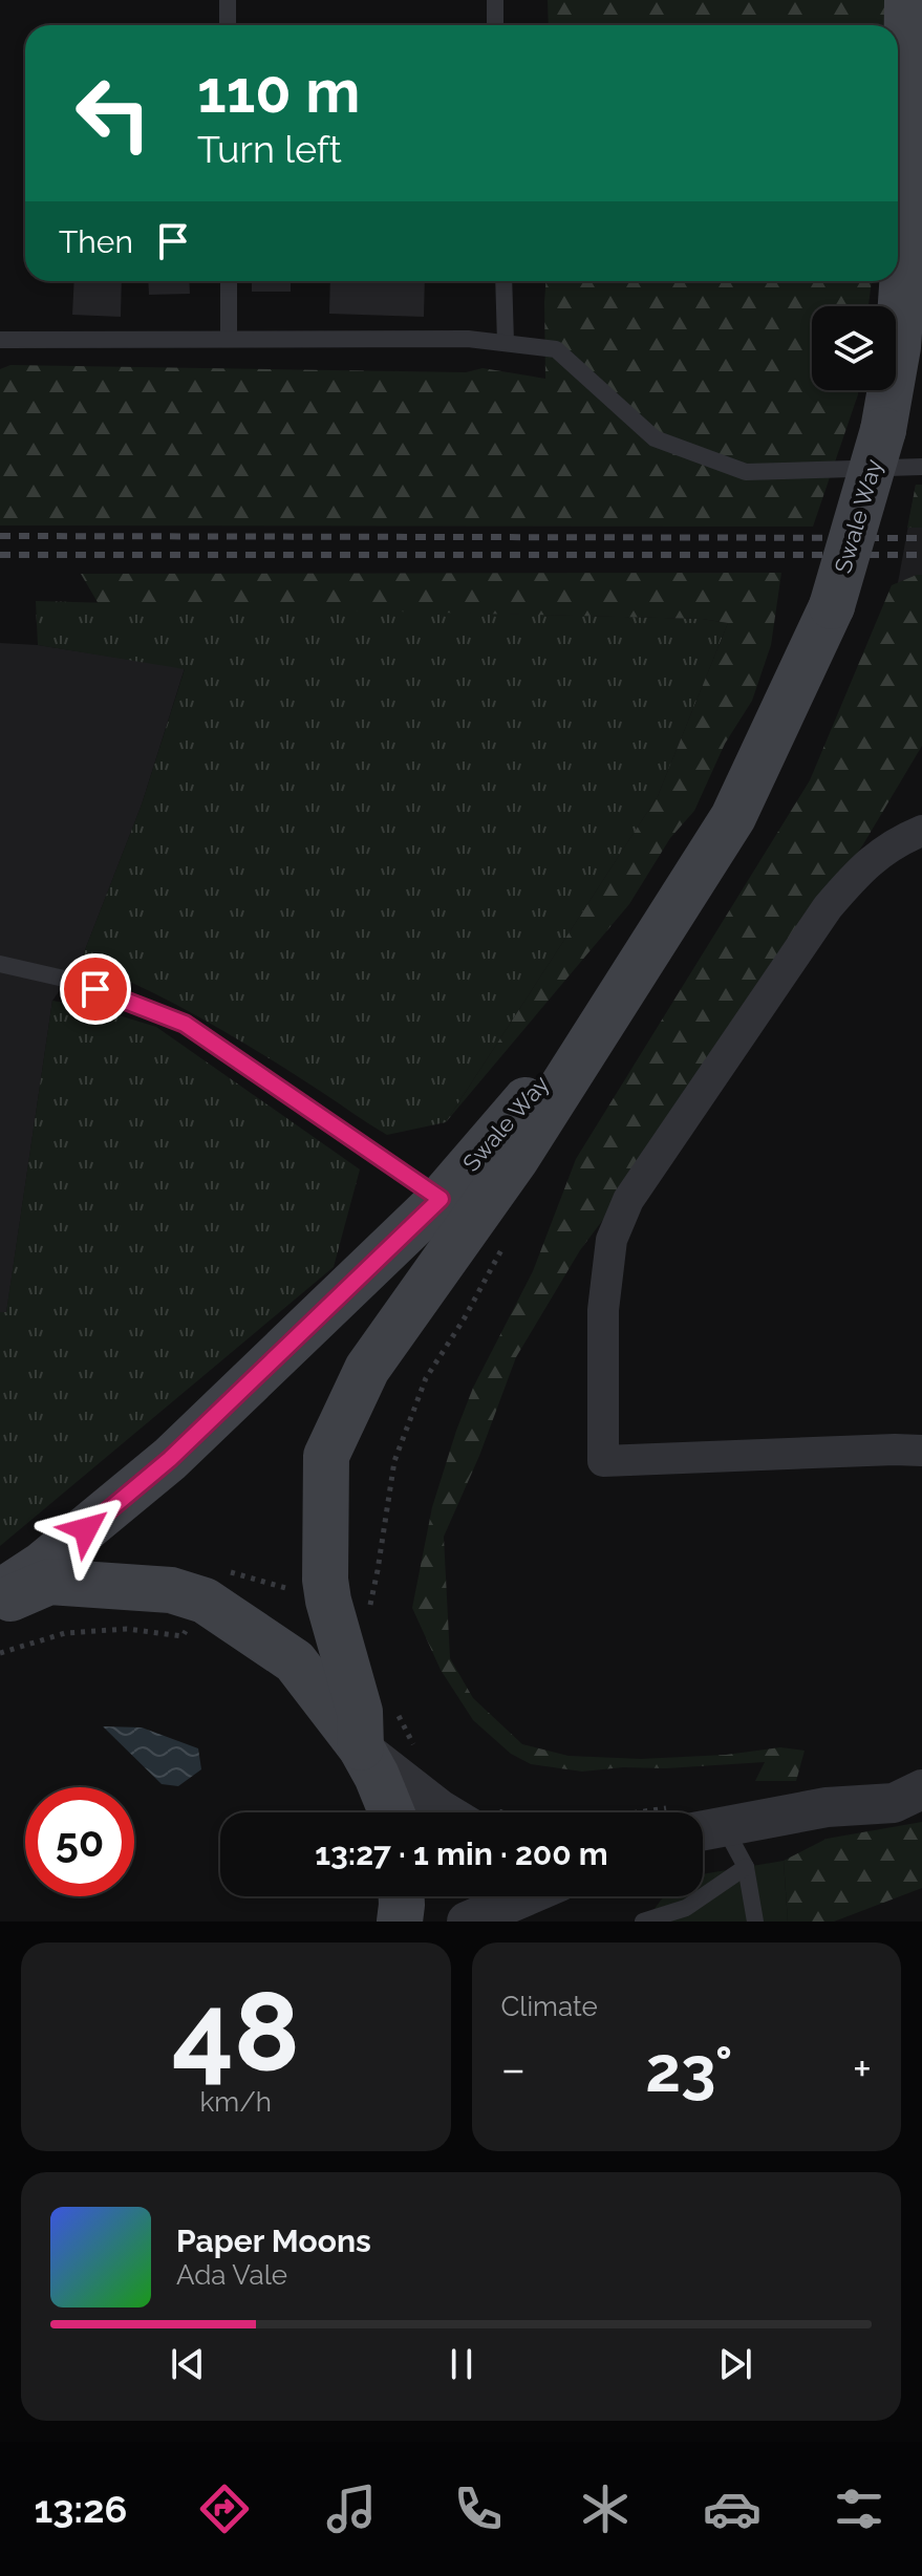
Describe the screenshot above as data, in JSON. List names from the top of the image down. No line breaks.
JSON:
{"streets":{"main road":["Swale Way"]},"page":{"turn":["110 m","Turn left"],"then":"Then","limit":"50","trip":"13:27 · 1 min · 200 m","tile":[["48","km/h"],"Climate"],"heat":["−","23°","+"],"song":["Paper Moons","Ada Vale"],"tabs":"13:26"}}
